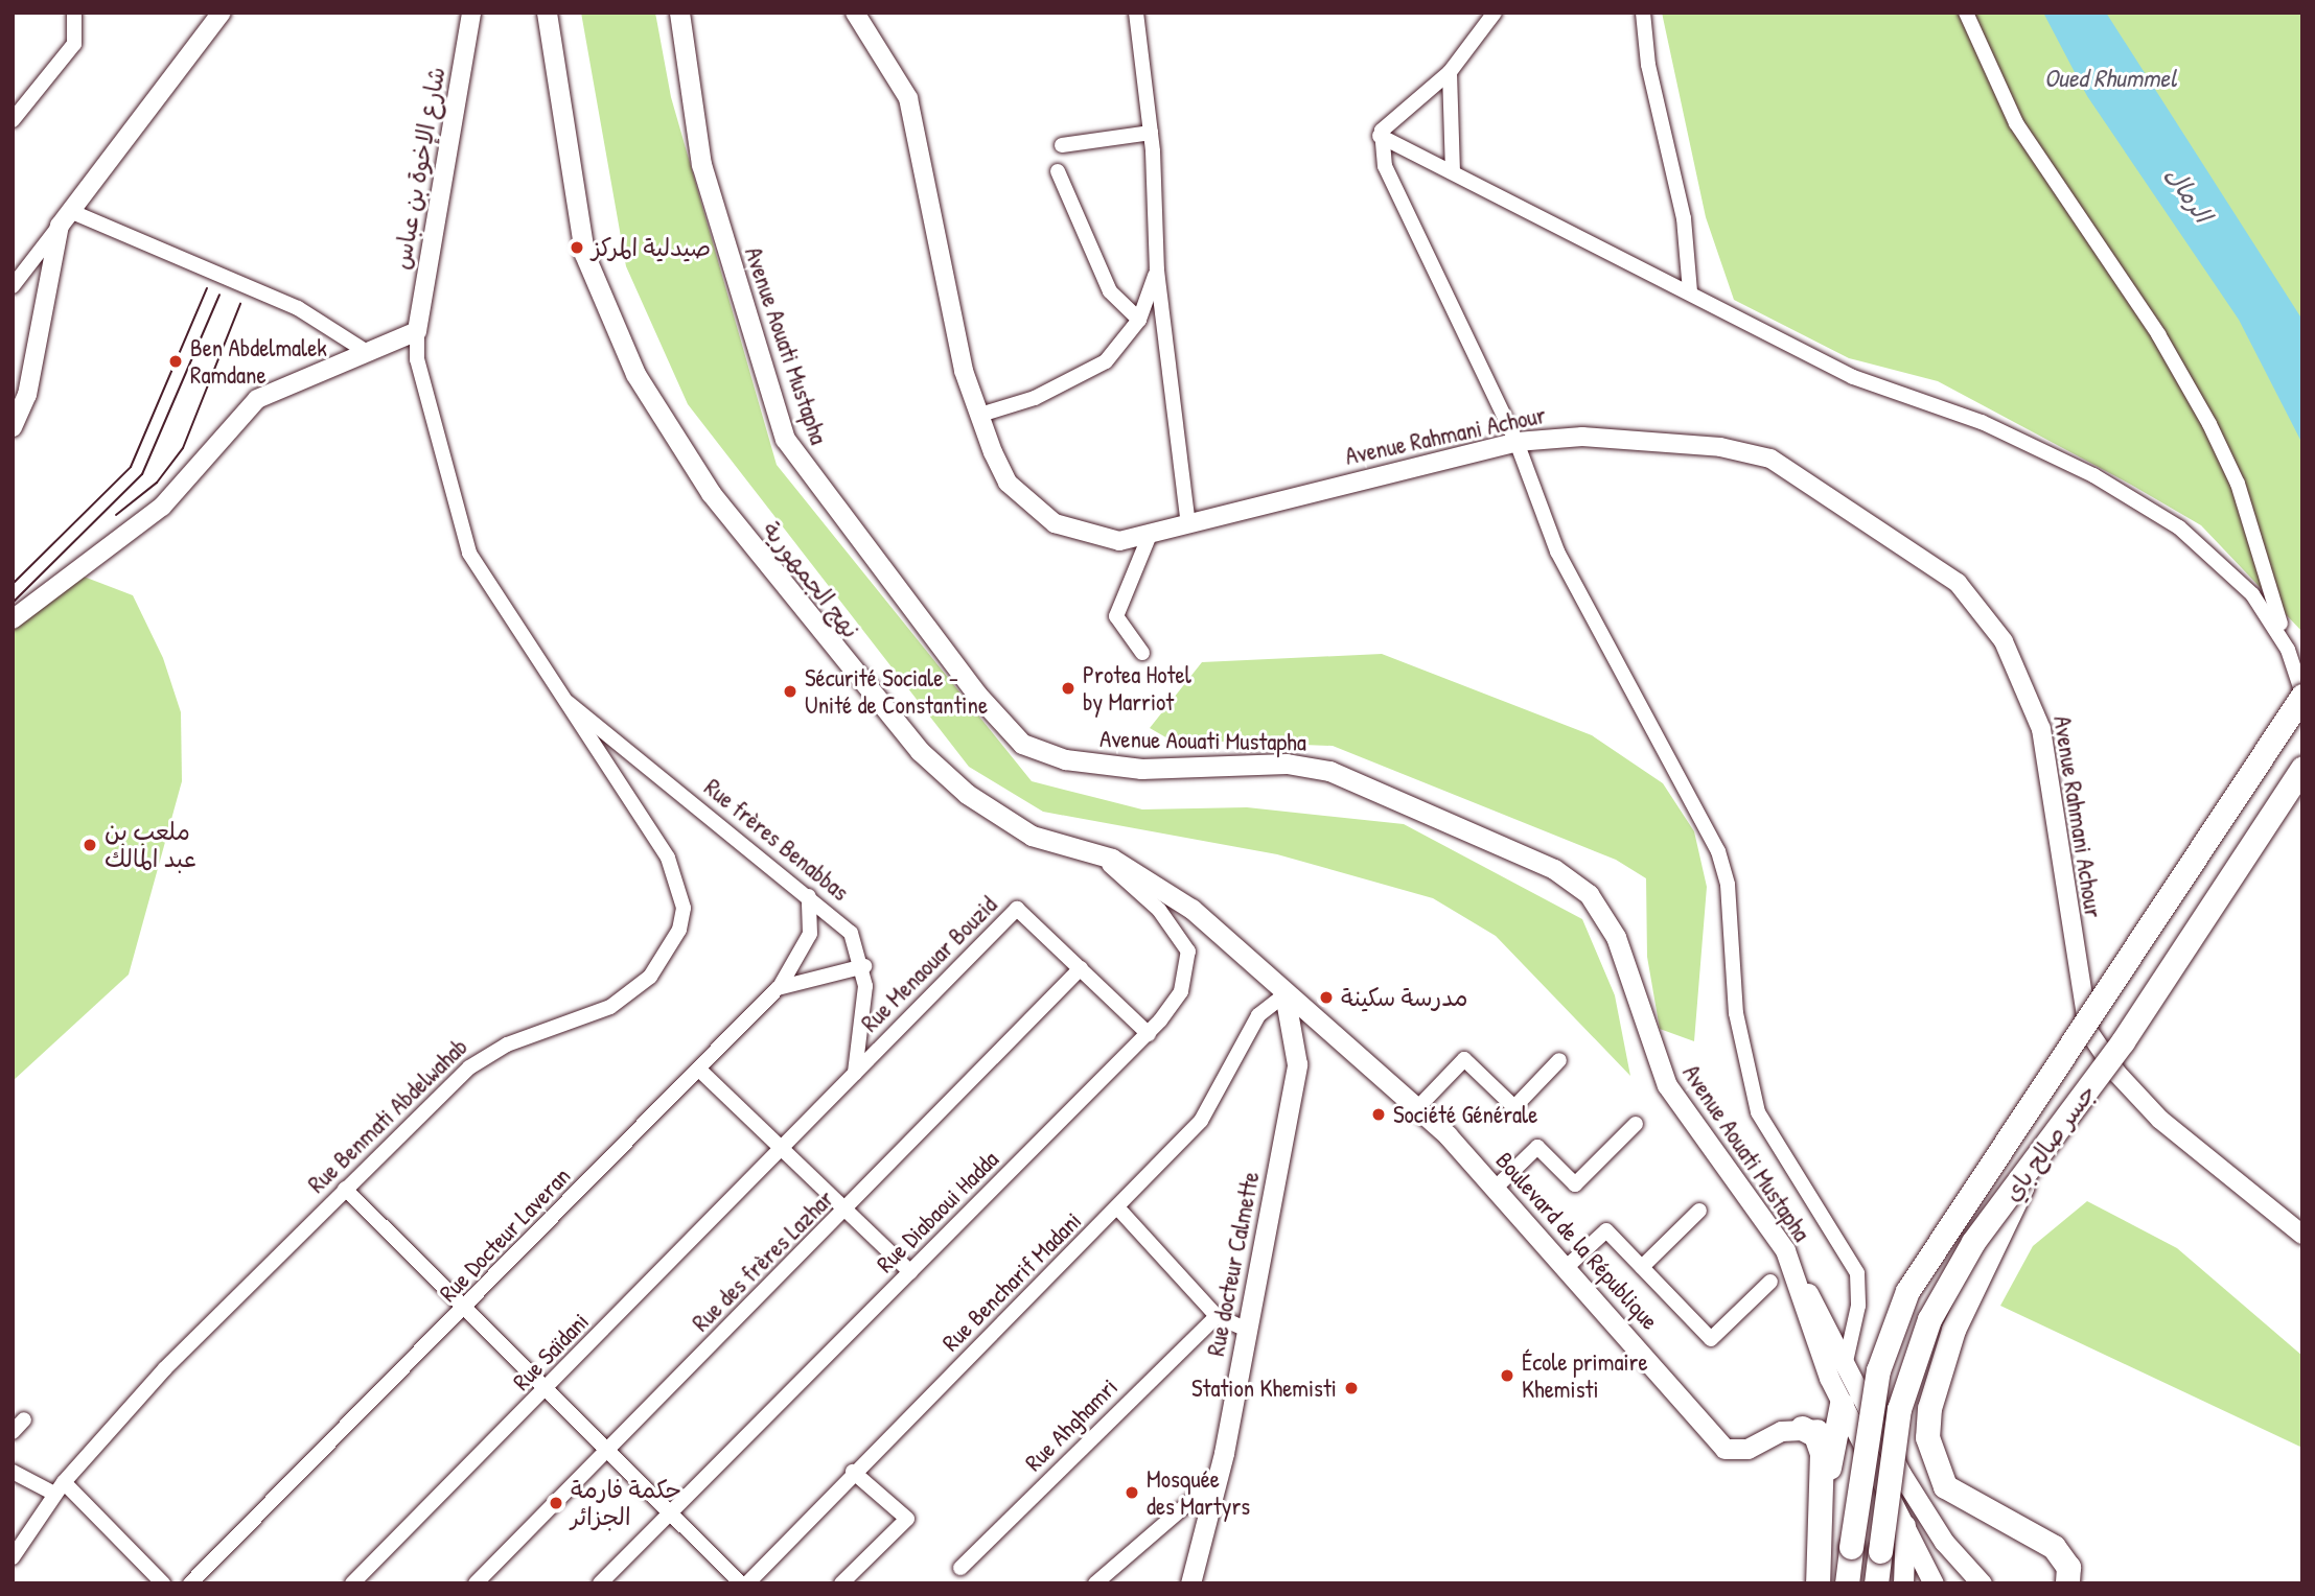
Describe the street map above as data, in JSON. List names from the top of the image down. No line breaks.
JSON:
{"streets":{"highway":["جسر صالح باي"],"main road":["Avenue Aouati Mustapha","نهج الجمهورية","Boulevard de la République","Rue docteur Calmette"],"street":["شارع الإخوة بن عباس","Avenue Rahmani Achour","Rue frères Benabbas","Rue Menaouar Bouzid","Rue Benmati Abdelwahab","Rue Diabaoui Hadda","Rue Docteur Laveran","Rue des frères Lazhar","Rue Bencharif Madani","Rue Saïdani","Rue Ahghamri"]},"crossings":[["شارع الإخوة بن عباس","Rue Benmati Abdelwahab"],["نهج الجمهورية","Rue Diabaoui Hadda"],["نهج الجمهورية","Boulevard de la République"],["نهج الجمهورية","Rue docteur Calmette"],["نهج الجمهورية","Rue Bencharif Madani"],["Rue frères Benabbas","Rue Menaouar Bouzid"],["Rue frères Benabbas","Rue Benmati Abdelwahab"],["Rue frères Benabbas","Rue Docteur Laveran"],["Rue Menaouar Bouzid","Rue Diabaoui Hadda"],["Rue Menaouar Bouzid","Rue des frères Lazhar"],["Rue Menaouar Bouzid","Rue Saïdani"],["Boulevard de la République","Rue docteur Calmette"],["Boulevard de la République","Rue Bencharif Madani"],["Rue docteur Calmette","Rue Bencharif Madani"]],"water":["Oued Rhummel","الرمال"],"places":["صيدلية المركز","Ben Abdelmalek Ramdane","Protea Hotel by Marriot","Sécurité Sociale - Unité de Constantine","ملعب بن عبد المالك","مدرسة سكينة","Société Générale","École primaire Khemisti","Station Khemisti","Mosquée des Martyrs","حكمة فارمة الجزائر"]}
